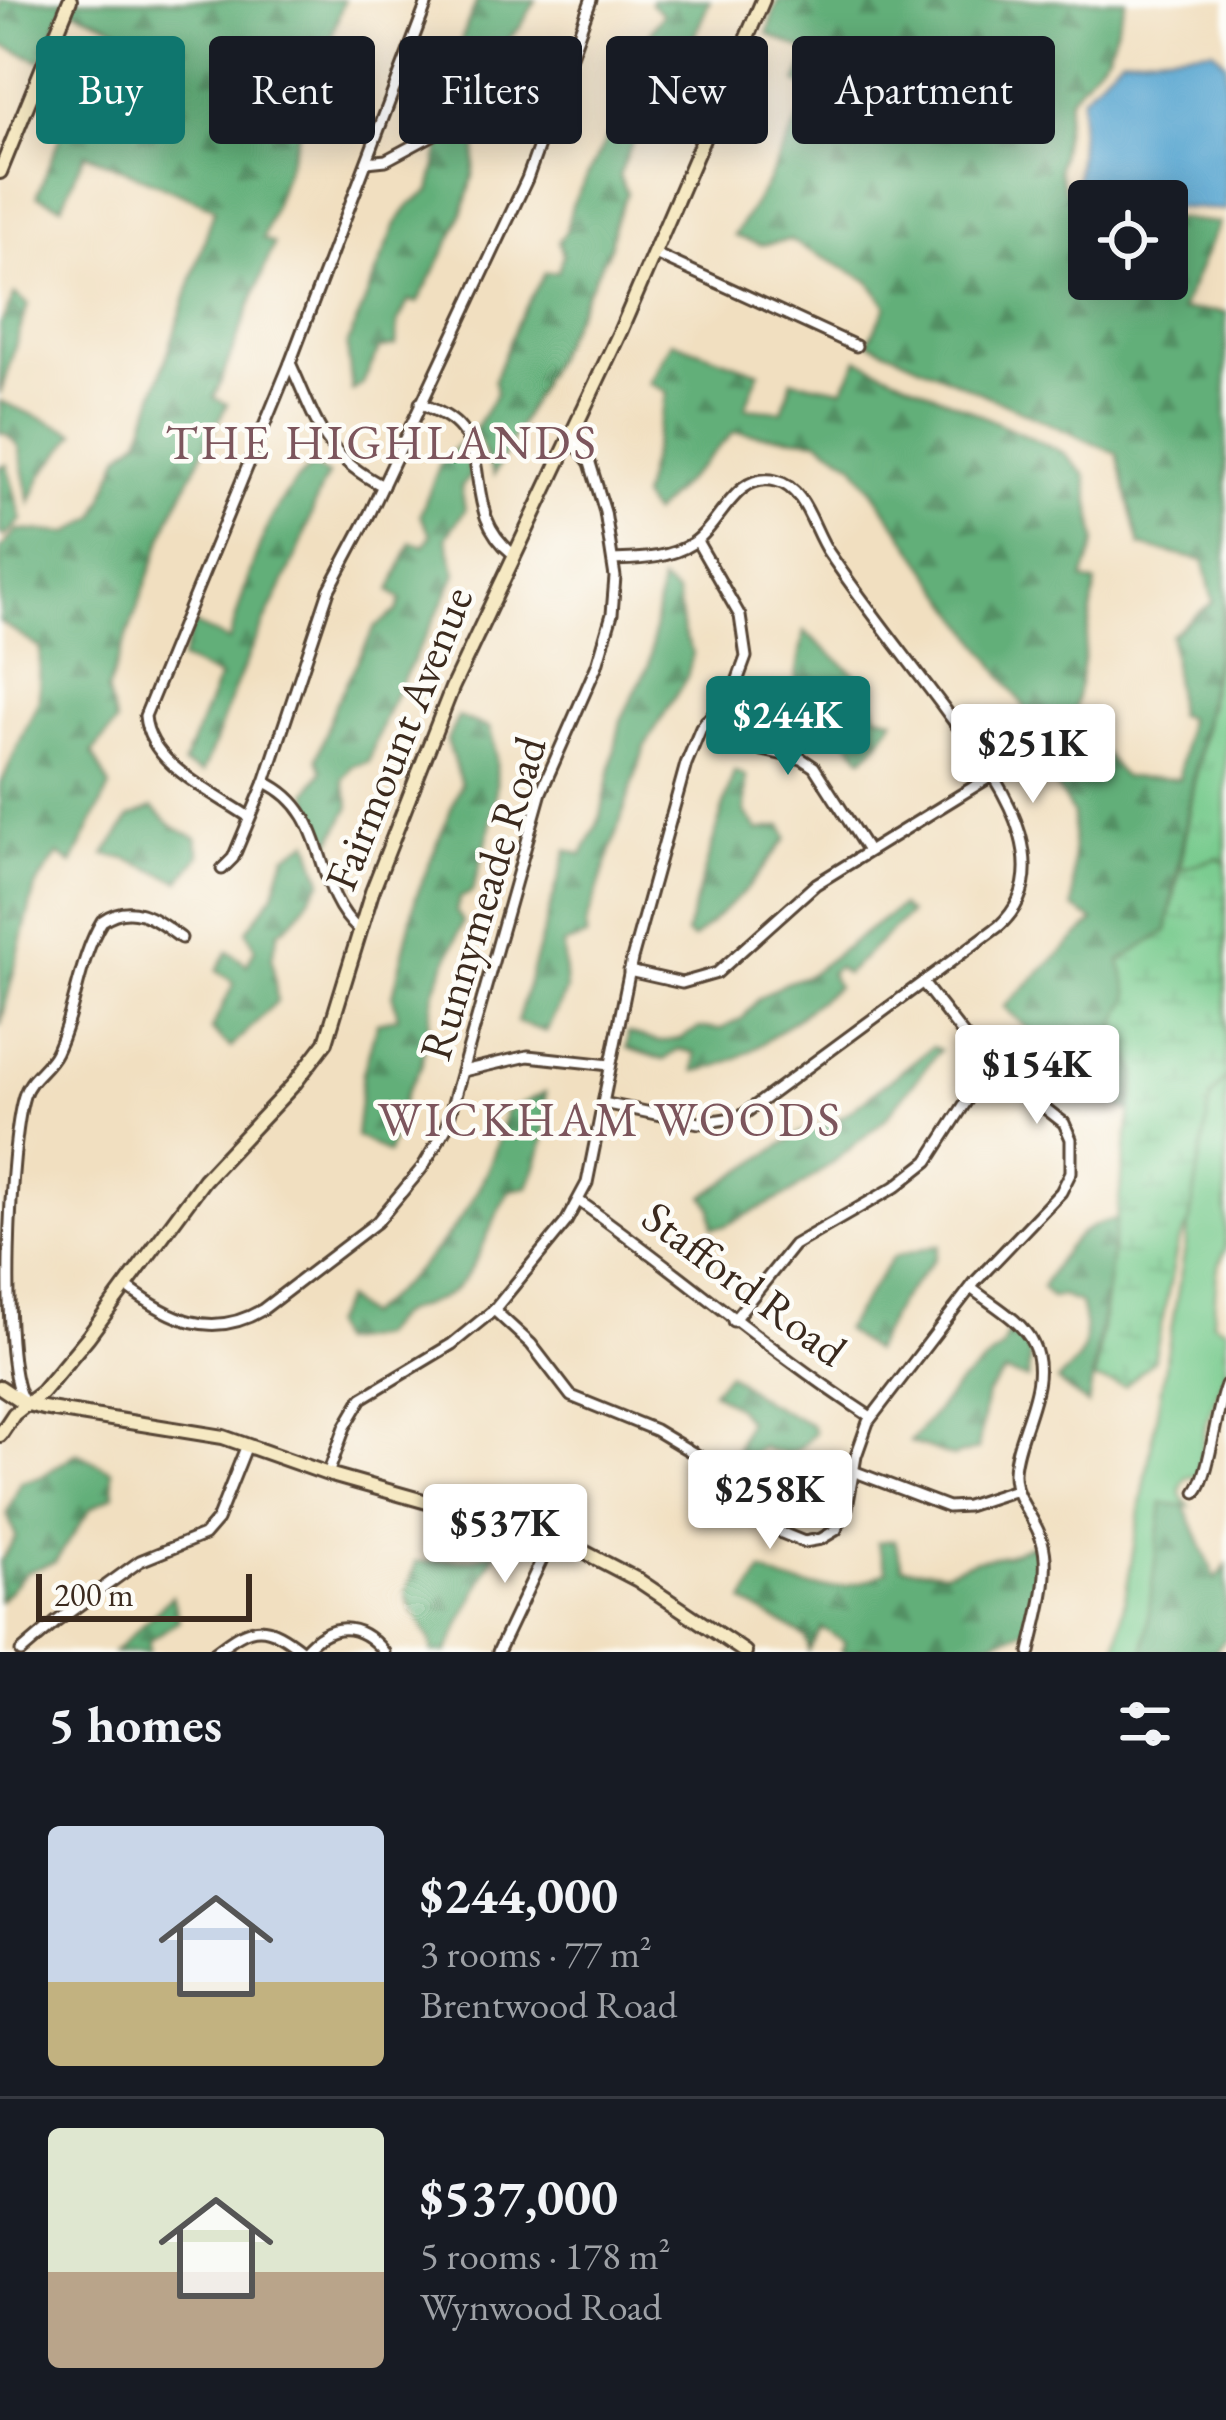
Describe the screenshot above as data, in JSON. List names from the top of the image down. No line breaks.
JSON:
{"streets":{"main road":["Fairmount Avenue"],"street":["Runnymeade Road","Stafford Road"]},"crossings":[["Fairmount Avenue","Runnymeade Road"]],"districts":["THE HIGHLANDS","WICKHAM WOODS"],"scale_bar":"200 m","page":{"chip":["Buy","Rent","Filters","New","Apartment"],"price":["$244K","$251K","$154K","$258K","$537K"],"scale":"200 m","heading":"5 homes","list":[{"name":"$244,000","note":"3 rooms · 77 m² · Brentwood Road"},{"name":"$537,000","note":"5 rooms · 178 m² · Wynwood Road"}]}}
